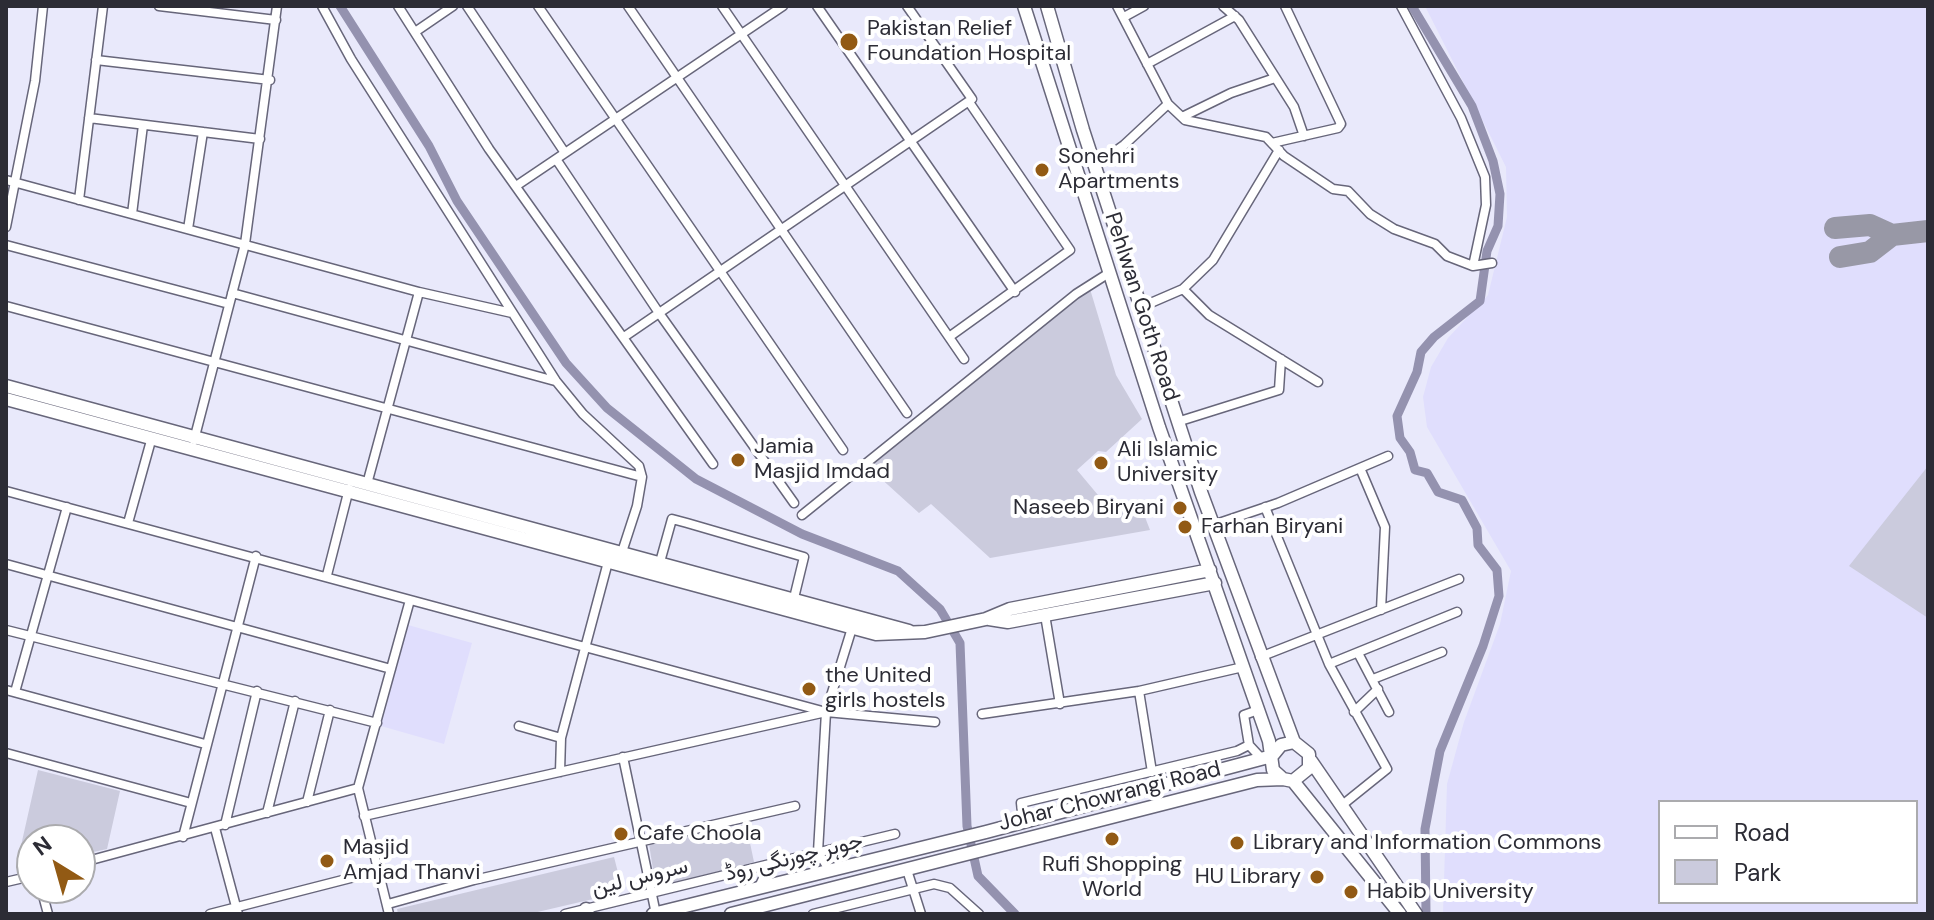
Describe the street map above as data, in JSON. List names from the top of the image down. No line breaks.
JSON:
{"streets":{"main road":["Pehlwan Goth Road","Johar Chowrangi Road","جوہر چورنگی روڈ"],"street":["سروس لین"]},"crossings":[["Pehlwan Goth Road","Johar Chowrangi Road"],["Johar Chowrangi Road","جوہر چورنگی روڈ"]],"places":["Pakistan Relief Foundation Hospital","Sonehri Apartments","Jamia Masjid Imdad","Ali Islamic University","Naseeb Biryani","Farhan Biryani","the United girls hostels","Cafe Choola","Rufi Shopping World","Library and Information Commons","Masjid Amjad Thanvi","HU Library","Habib University"],"legend":["Road","Park"],"north":"top left"}
